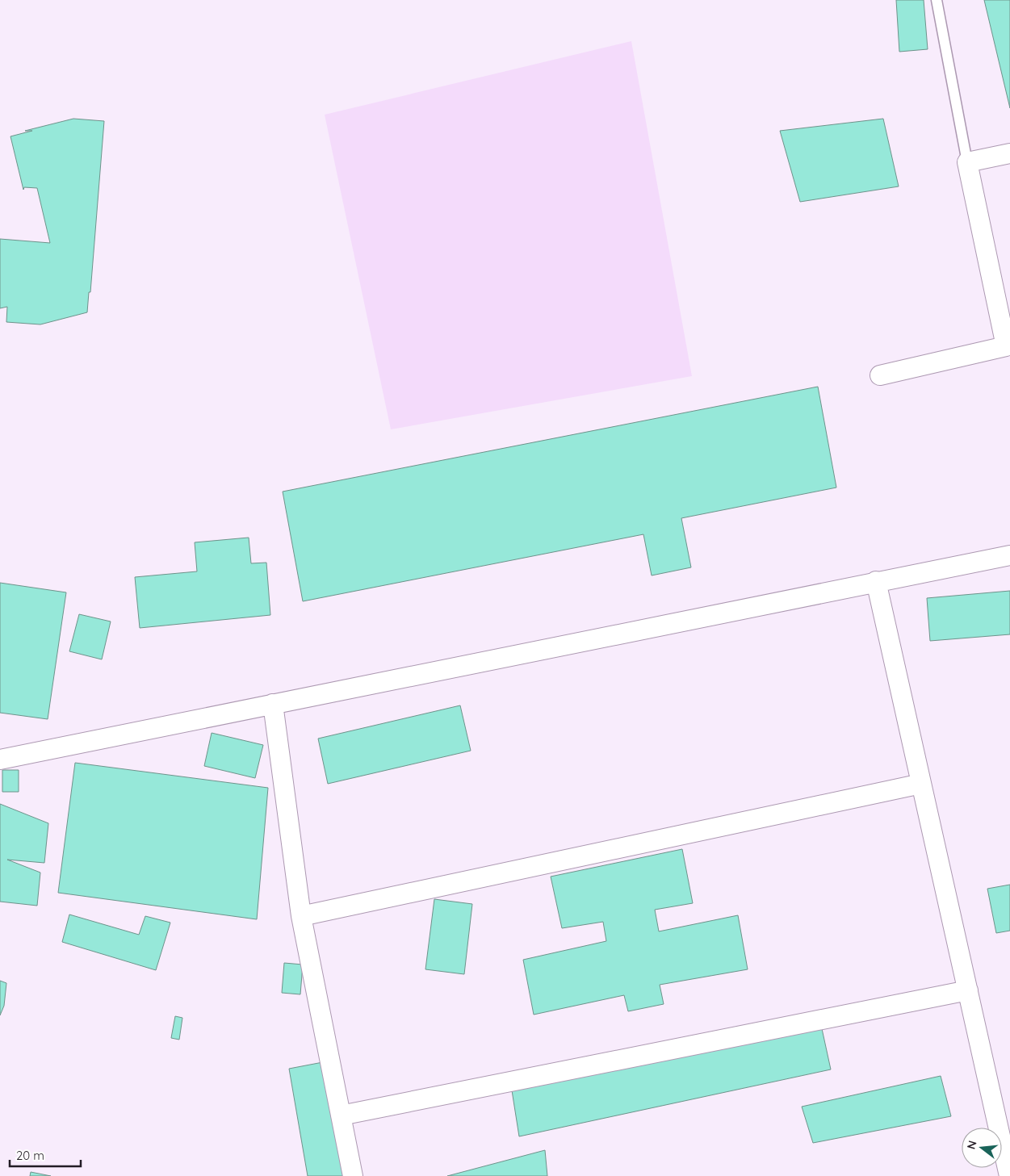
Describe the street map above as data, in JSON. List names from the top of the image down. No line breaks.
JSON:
{"scale_bar":"20 m","north":"left"}
